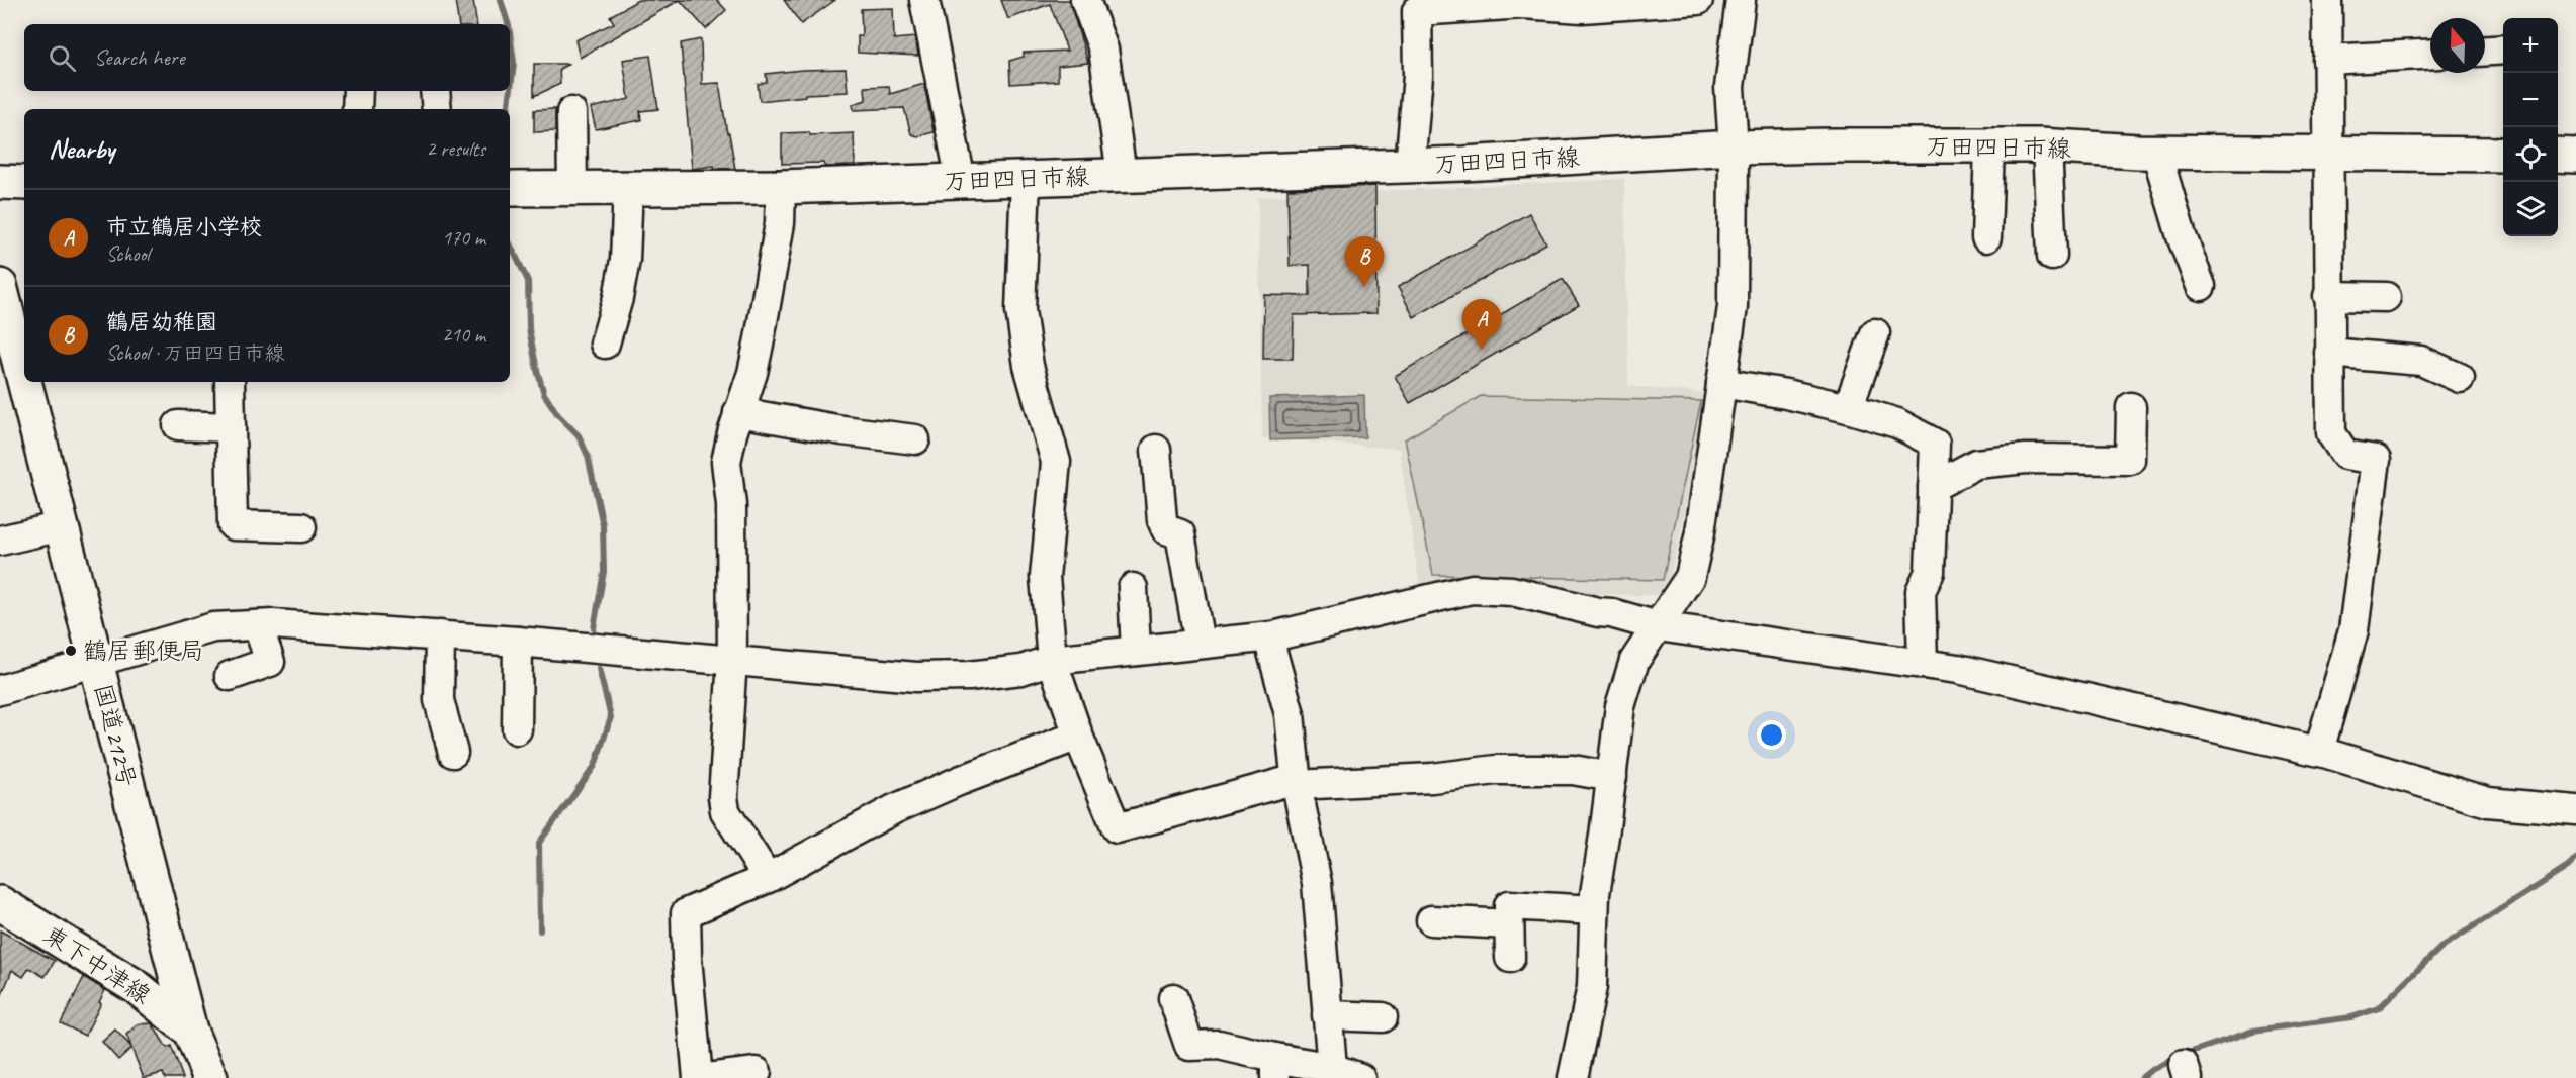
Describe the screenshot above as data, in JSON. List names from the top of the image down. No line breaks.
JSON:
{"streets":{"main road":["万田四日市線","国道212号","東下中津線"]},"crossings":[["国道212号","東下中津線"]],"places":["鶴居郵便局"],"north":"top","page":{"map_buttons":["+","−"],"search":"Search here","heading":["Nearby","2 results"],"list":[{"mark":"A","name":"市立鶴居小学校","note":"School","value":"170 m"},{"mark":"B","name":"鶴居幼稚園","note":"School · 万田四日市線","value":"210 m"}],"pins":["B","A"]}}
